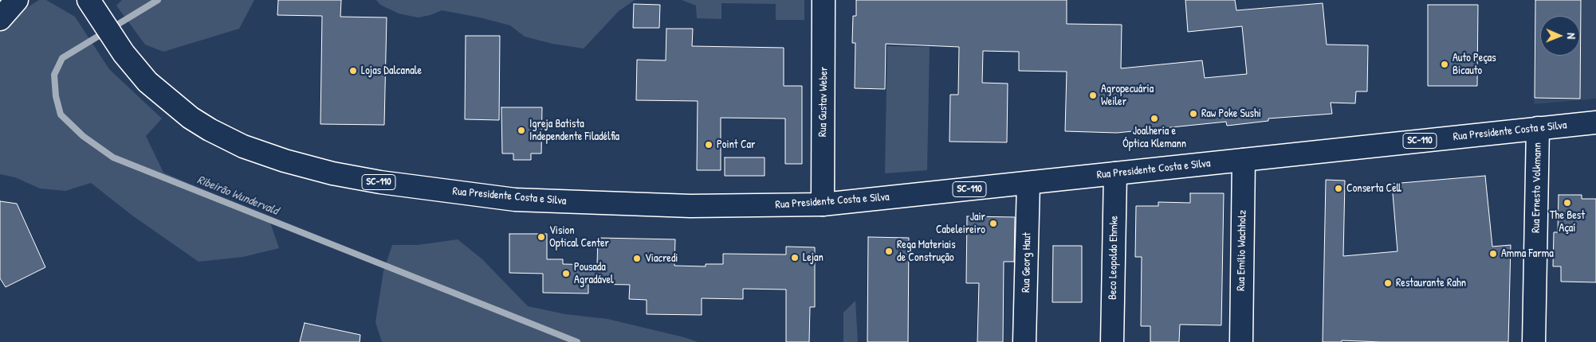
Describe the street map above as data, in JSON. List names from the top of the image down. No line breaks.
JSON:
{"streets":{"main road":["Rua Gustav Weber","Rua Presidente Costa e Silva","SC-110","Rua Ernesto Volkmann","Rua Emílio Wachholz","Beco Leopoldo Ehmke","Rua Georg Haut"]},"crossings":[["Rua Gustav Weber","Rua Presidente Costa e Silva"],["Rua Presidente Costa e Silva","Rua Ernesto Volkmann"],["Rua Presidente Costa e Silva","Rua Emílio Wachholz"],["Rua Presidente Costa e Silva","Beco Leopoldo Ehmke"],["Rua Presidente Costa e Silva","Rua Georg Haut"]],"water":["Ribeirão Wundervald"],"places":["Auto Peças Bicauto","Lojas Dalcanale","Agropecuária Weiler","Raw Poke Sushi","Joalheria e Óptica Klemann","Igreja Batista Independente Filadélfia","Point Car","Conserta Cell","The Best Açaí","Jair Cabeleireiro","Vision Optical Center","Rega Materiais de Construção","Amma Farma","Lejan","Viacredi","Pousada Agradável","Restaurante Rahn"],"north":"right"}
